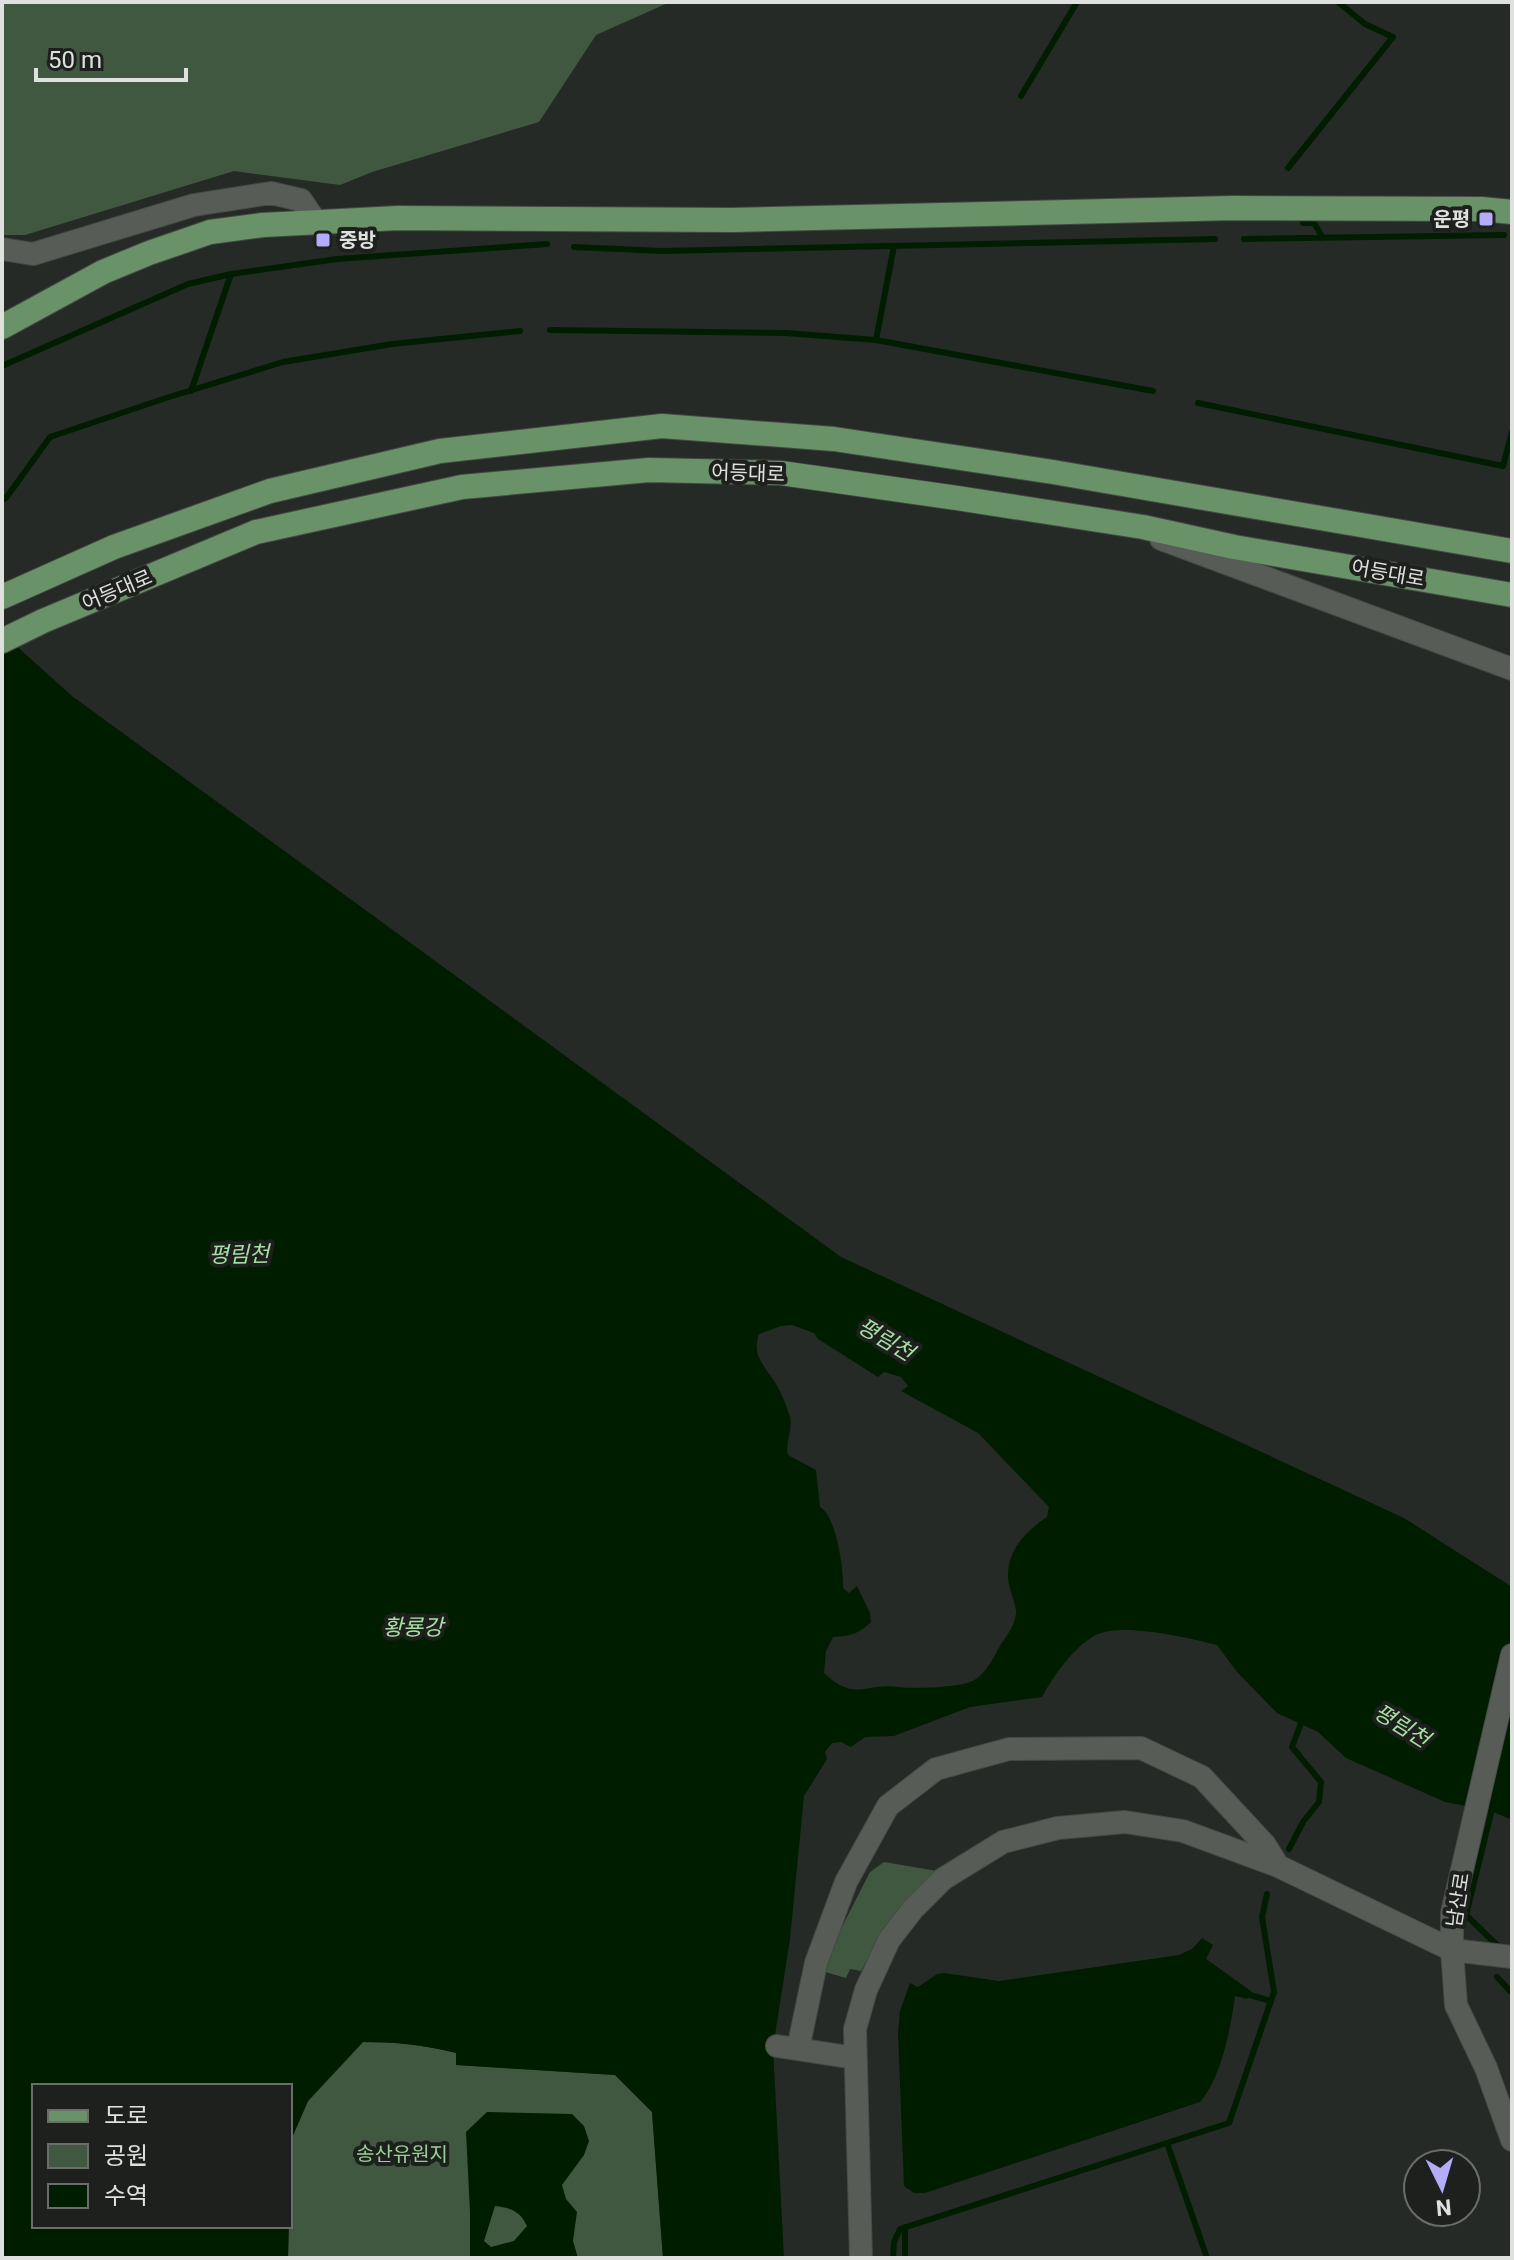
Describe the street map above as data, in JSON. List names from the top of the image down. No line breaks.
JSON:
{"streets":{"main road":["어등대로"],"street":["남산로"]},"water":["평림천","황룡강"],"parks":["송산유원지"],"places":{"transit":["운평","중방"]},"legend":["도로","공원","수역"],"scale_bar":"50 m","north":"bottom"}
